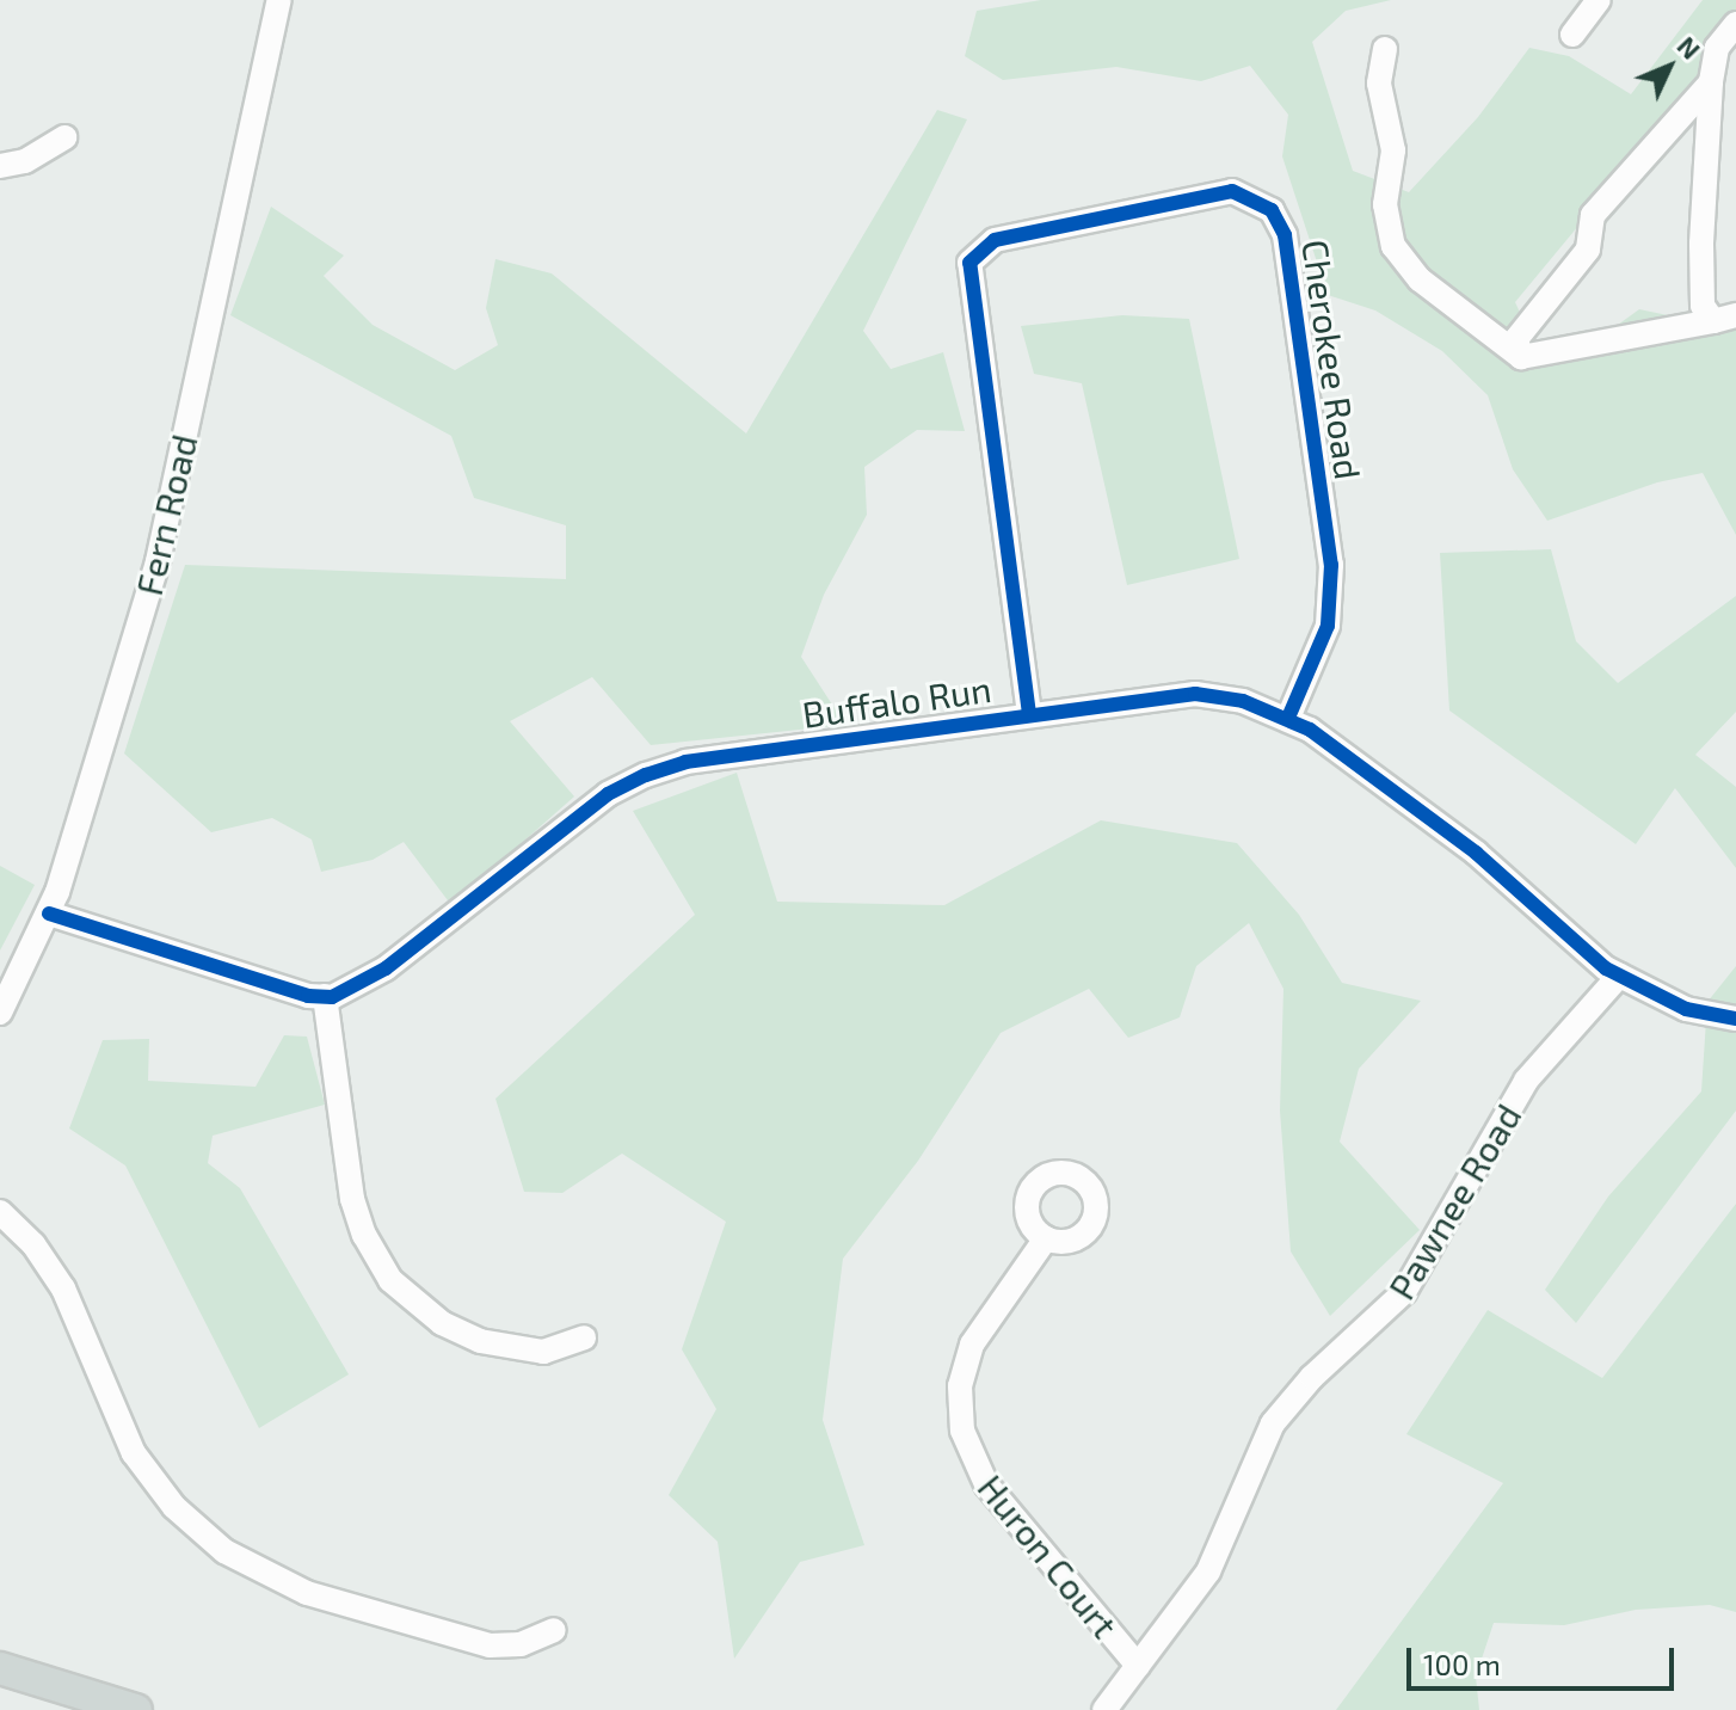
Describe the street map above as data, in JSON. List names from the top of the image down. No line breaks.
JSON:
{"streets":{"street":["Cherokee Road","Fern Road","Buffalo Run","Pawnee Road","Huron Court"]},"crossings":[["Cherokee Road","Buffalo Run"],["Buffalo Run","Pawnee Road"],["Pawnee Road","Huron Court"]],"scale_bar":"100 m","north":"top right"}
